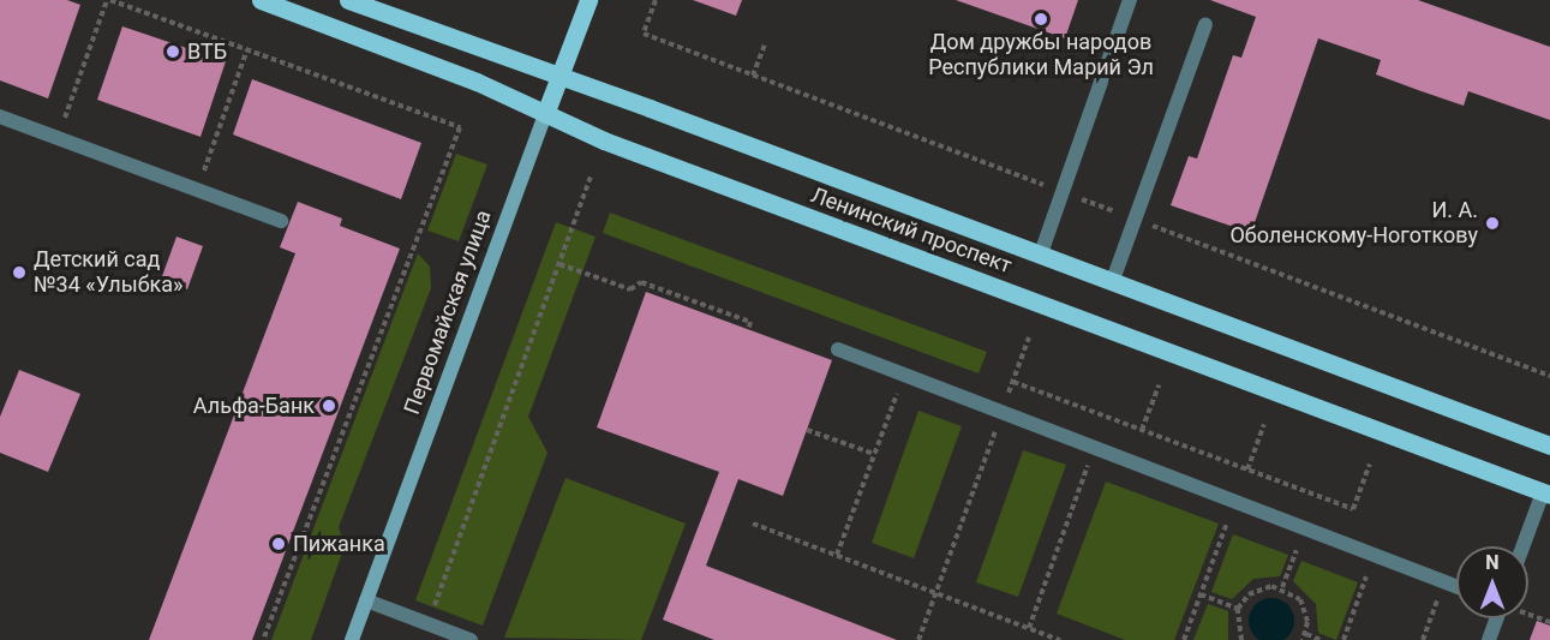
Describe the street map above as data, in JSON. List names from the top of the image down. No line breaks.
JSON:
{"streets":{"main road":["Ленинский проспект","Первомайская улица"]},"crossings":[["Ленинский проспект","Первомайская улица"]],"places":["Дом дружбы народов Республики Марий Эл","ВТБ","И. А. Оболенскому-Ноготкову","Детский сад №34 «Улыбка»","Альфа-Банк","Пижанка"],"north":"top"}
